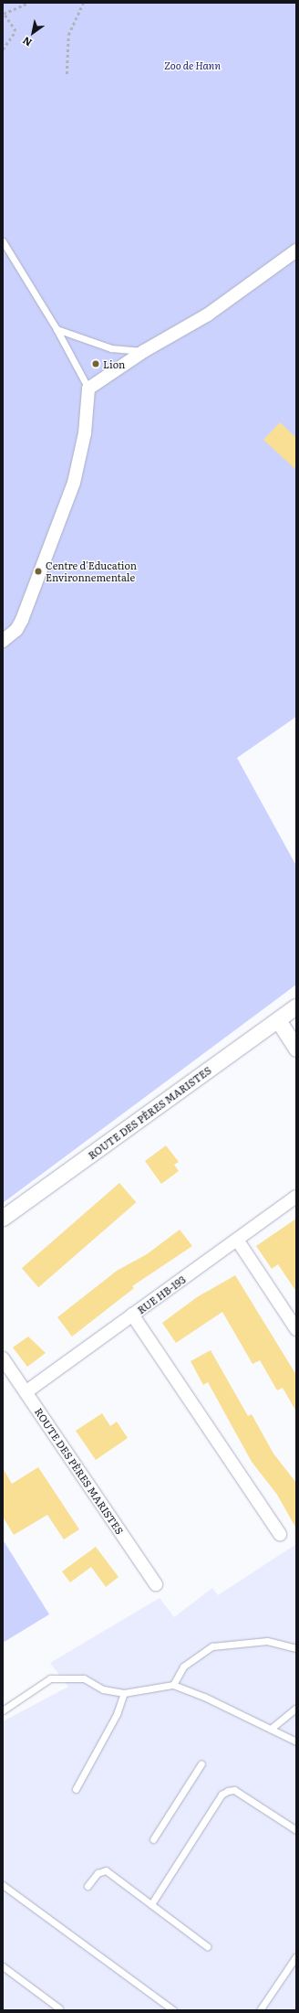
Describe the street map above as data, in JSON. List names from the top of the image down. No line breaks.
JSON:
{"streets":{"street":["ROUTE DES PÈRES MARISTES","RUE HB-193"]},"crossings":[["ROUTE DES PÈRES MARISTES","RUE HB-193"]],"parks":["Zoo de Hann"],"places":["Lion","Centre d'Education Environnementale"],"north":"bottom left"}
